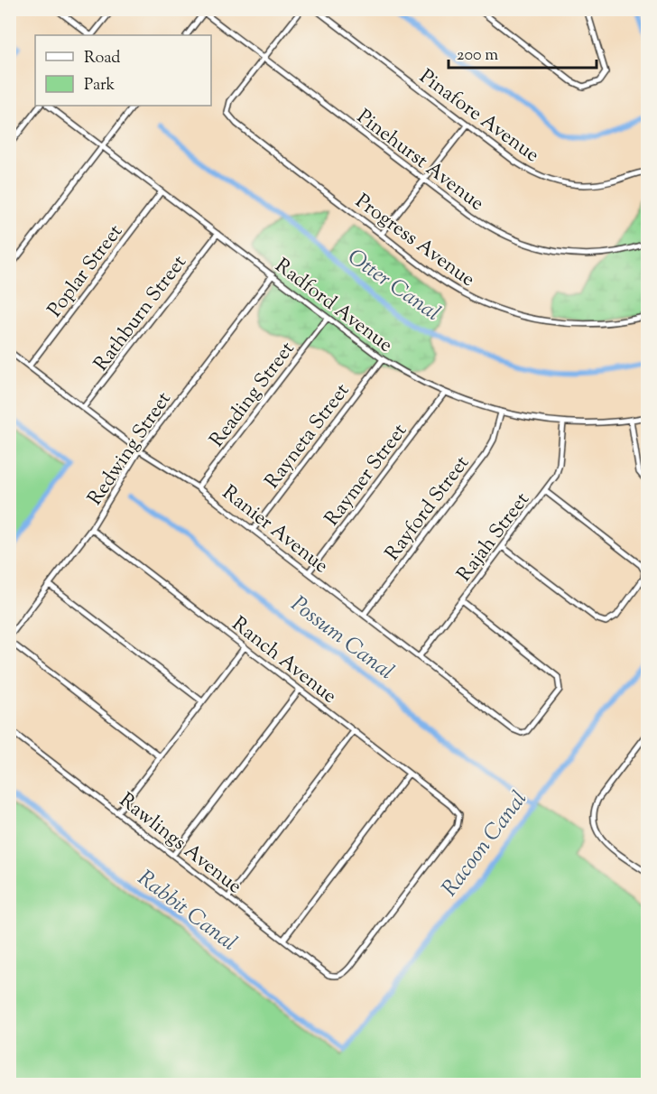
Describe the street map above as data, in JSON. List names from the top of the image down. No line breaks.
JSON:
{"streets":{"street":["Pinafore Avenue","Pinehurst Avenue","Progress Avenue","Poplar Street","Radford Avenue","Rathburn Street","Reading Street","Rayneta Street","Redwing Street","Raymer Street","Rayford Street","Ranier Avenue","Rajah Street","Ranch Avenue","Rawlings Avenue"]},"crossings":[["Pinehurst Avenue","Progress Avenue"],["Poplar Street","Radford Avenue"],["Poplar Street","Ranier Avenue"],["Radford Avenue","Rathburn Street"],["Radford Avenue","Reading Street"],["Radford Avenue","Rayneta Street"],["Radford Avenue","Redwing Street"],["Radford Avenue","Raymer Street"],["Radford Avenue","Rayford Street"],["Radford Avenue","Rajah Street"],["Rathburn Street","Ranier Avenue"],["Reading Street","Ranier Avenue"],["Rayneta Street","Ranier Avenue"],["Redwing Street","Ranier Avenue"],["Redwing Street","Ranch Avenue"],["Raymer Street","Ranier Avenue"],["Rayford Street","Ranier Avenue"],["Ranier Avenue","Rajah Street"],["Ranch Avenue","Rawlings Avenue"]],"water":["Otter Canal","Possum Canal","Racoon Canal","Rabbit Canal"],"legend":["Road","Park"],"scale_bar":"200 m"}
